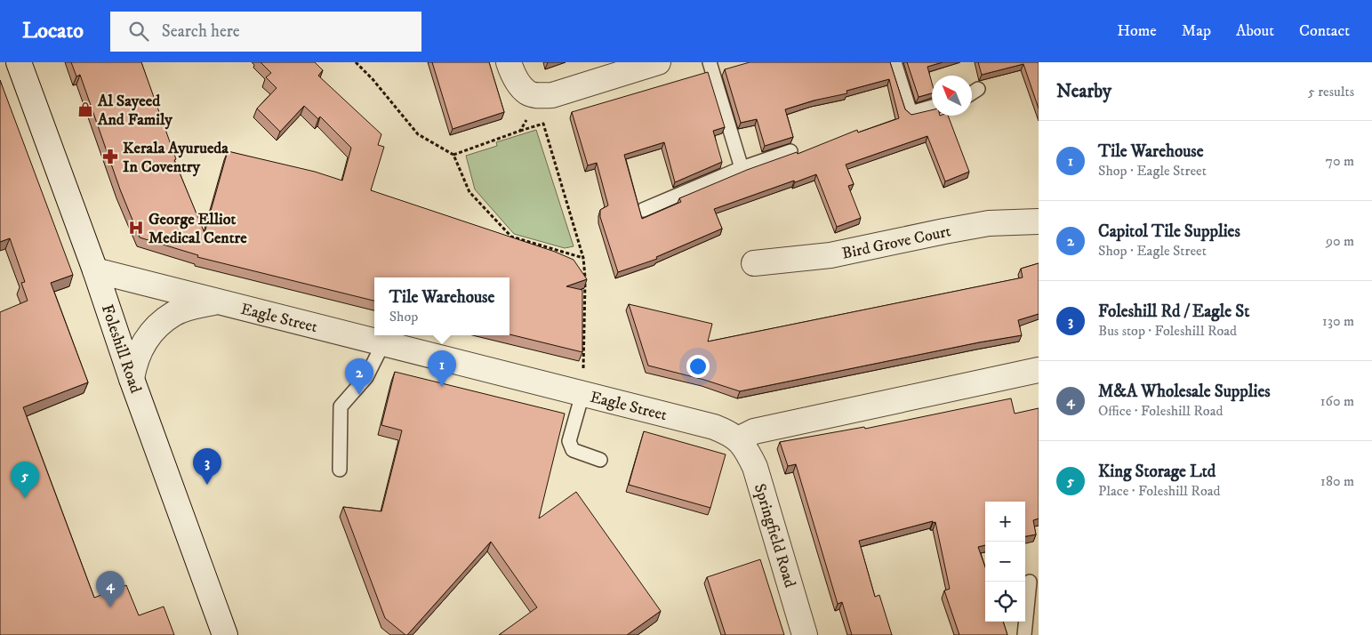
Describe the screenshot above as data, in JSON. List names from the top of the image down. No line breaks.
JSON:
{"streets":{"street":["Bird Grove Court","Eagle Street","Foleshill Road","Springfield Road"]},"crossings":[["Eagle Street","Foleshill Road"],["Eagle Street","Springfield Road"]],"places":{"shop":["Al Sayeed And Family"],"pharmacy":["Kerala Ayurueda In Coventry"],"hospital":["George Elliot Medical Centre"]},"north":"top left","page":{"header":"Locato","search":"Search here","nav":["Home","Map","About","Contact"],"heading":["Nearby","5 results"],"list":[{"mark":"1","name":"Tile Warehouse","note":"Shop · Eagle Street","value":"70 m"},{"mark":"2","name":"Capitol Tile Supplies","note":"Shop · Eagle Street","value":"90 m"},{"mark":"3","name":"Foleshill Rd / Eagle St","note":"Bus stop · Foleshill Road","value":"130 m"},{"mark":"4","name":"M&A Wholesale Supplies","note":"Office · Foleshill Road","value":"160 m"},{"mark":"5","name":"King Storage Ltd","note":"Place · Foleshill Road","value":"180 m"}],"popup":["Tile Warehouse","Shop"],"pins":["1","2","3","5","4"],"map_buttons":["+","−"]}}
